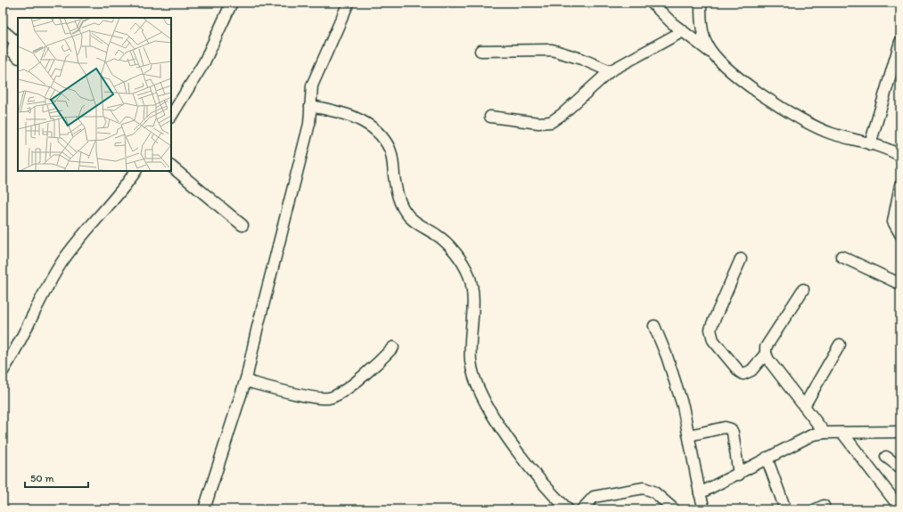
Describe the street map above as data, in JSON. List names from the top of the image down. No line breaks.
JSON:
{"scale_bar":"50 m"}
